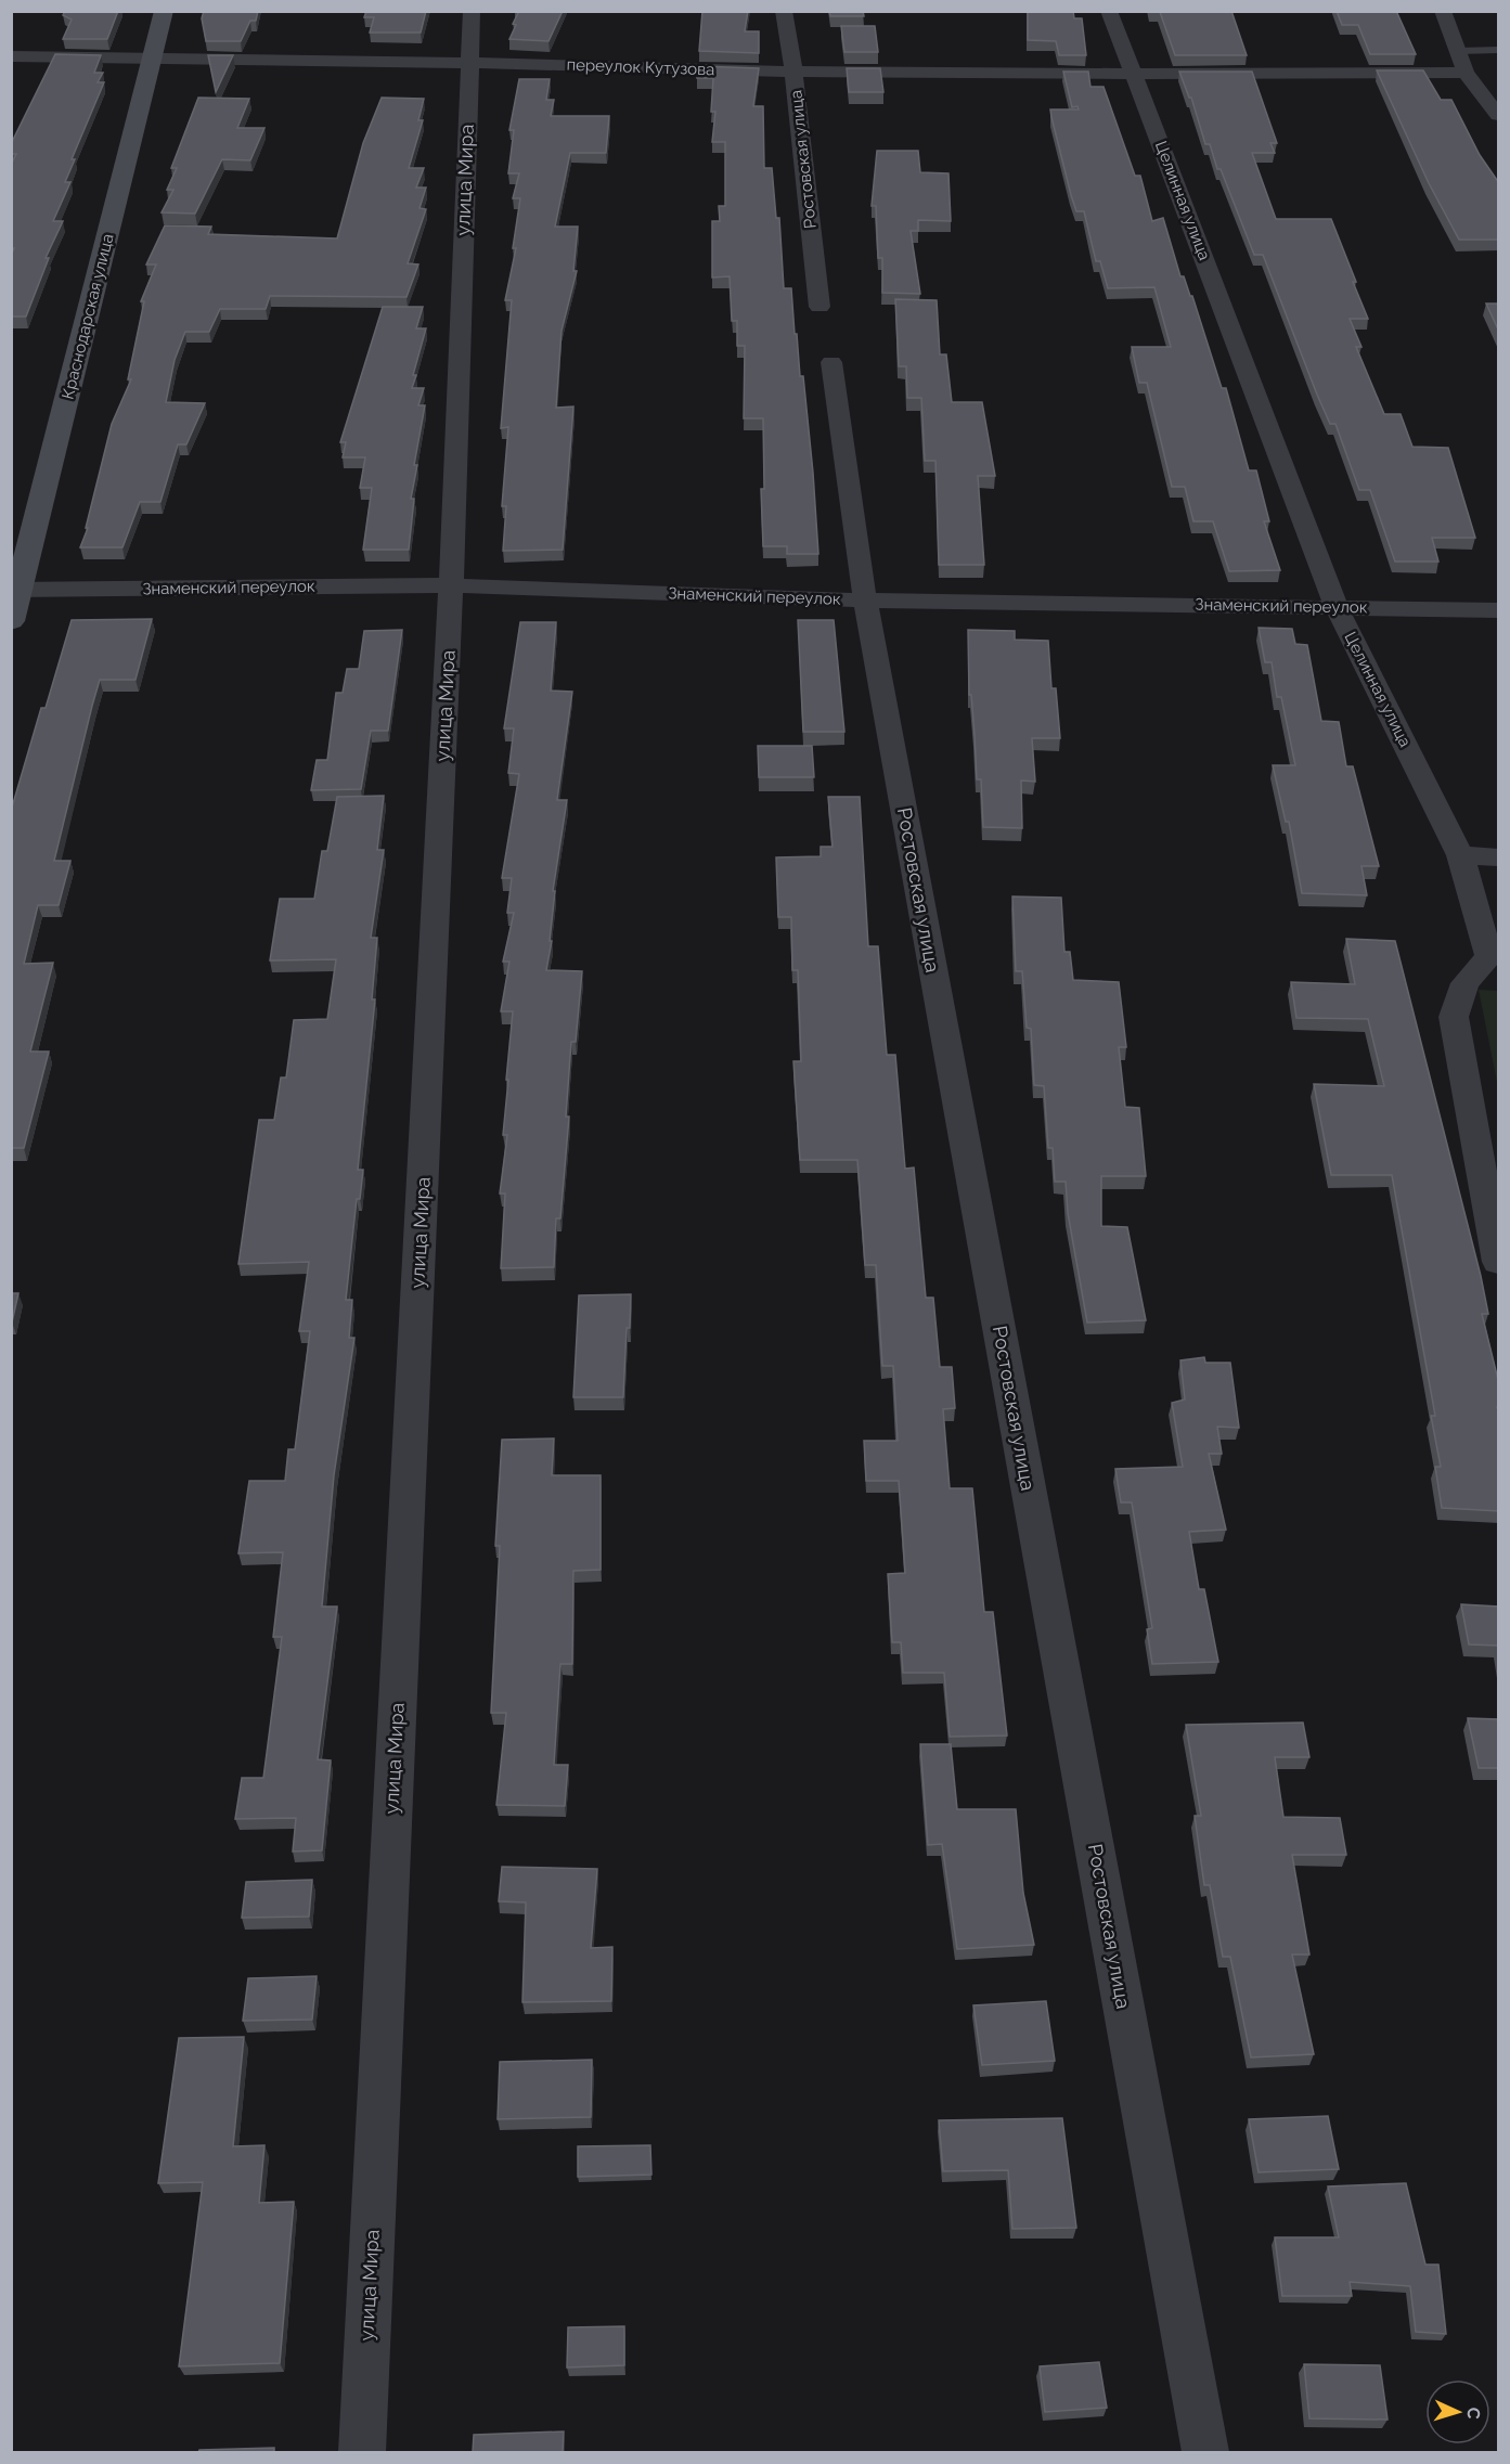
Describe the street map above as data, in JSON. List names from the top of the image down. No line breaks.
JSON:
{"streets":{"street":["переулок Кутузова","Ростовская улица","улица Мира","Целинная улица","Краснодарская улица","Знаменский переулок"]},"crossings":[["переулок Кутузова","Ростовская улица"],["переулок Кутузова","улица Мира"],["переулок Кутузова","Целинная улица"],["переулок Кутузова","Краснодарская улица"],["Ростовская улица","Знаменский переулок"],["улица Мира","Знаменский переулок"],["Целинная улица","Знаменский переулок"],["Краснодарская улица","Знаменский переулок"]],"north":"right"}
